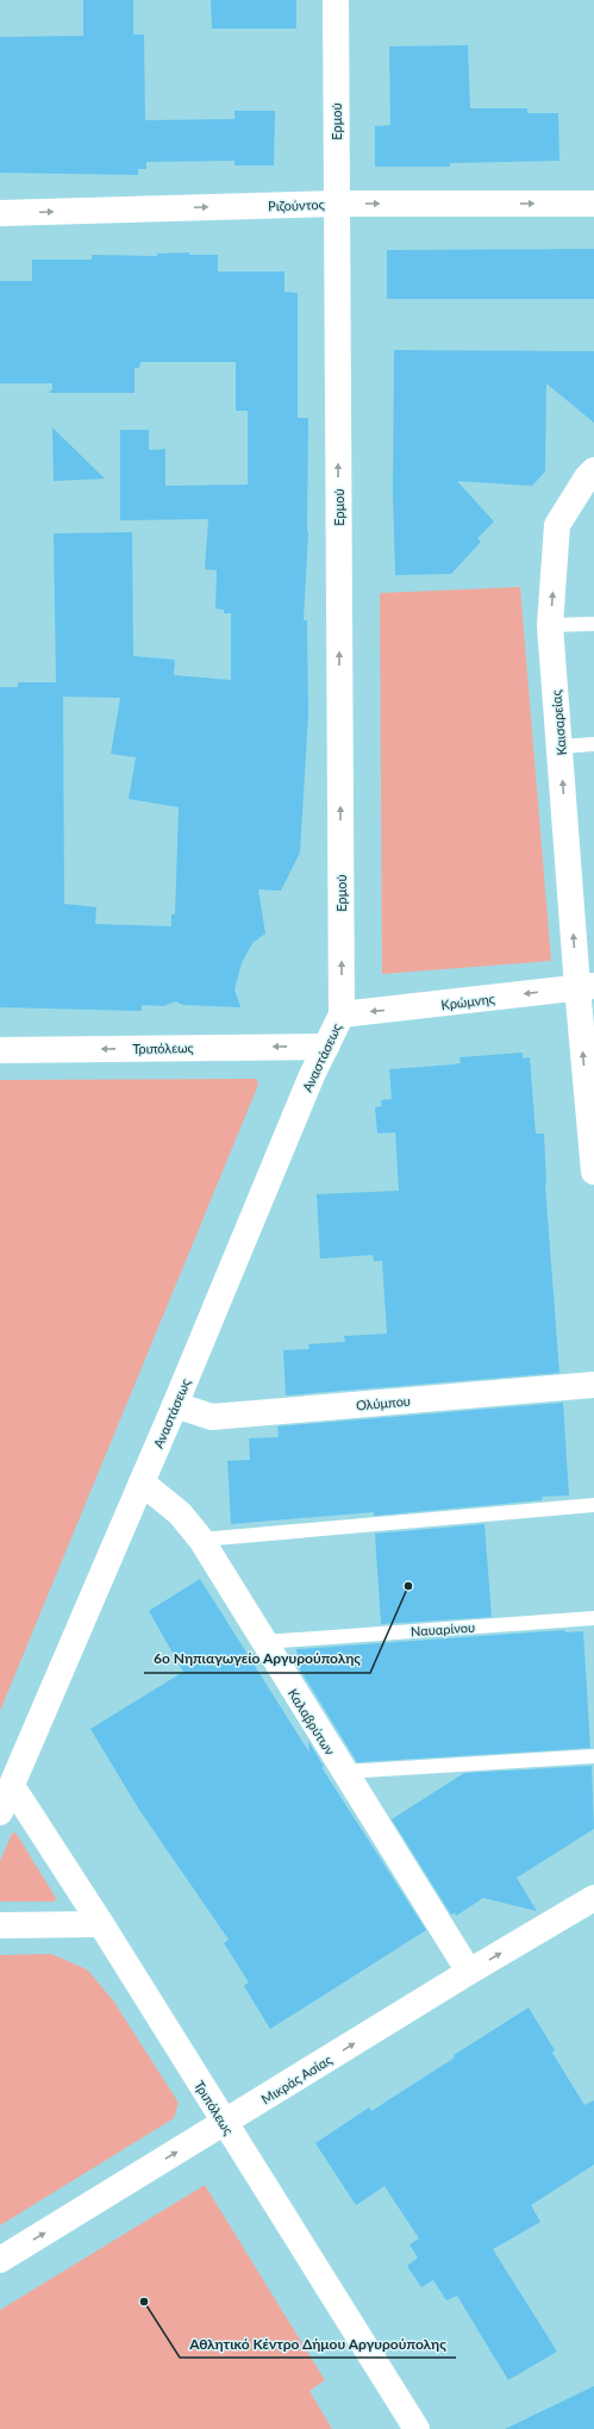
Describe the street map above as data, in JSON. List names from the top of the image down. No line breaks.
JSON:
{"streets":{"street":["Ερμού","Ριζούντος","Καισαρείας","Κρώμνης","Τριπόλεως","Αναστάσεως","Ολύμπου","Καλαβρύτων","Μικράς Ασίας"],"lane":["Ναυαρίνου"]},"crossings":[["Ερμού","Ριζούντος"],["Ερμού","Κρώμνης"],["Ερμού","Αναστάσεως"],["Καισαρείας","Κρώμνης"],["Κρώμνης","Αναστάσεως"],["Τριπόλεως","Αναστάσεως"],["Τριπόλεως","Μικράς Ασίας"],["Αναστάσεως","Ολύμπου"],["Αναστάσεως","Καλαβρύτων"],["Ναυαρίνου","Καλαβρύτων"],["Καλαβρύτων","Μικράς Ασίας"]],"one_way":["Ερμού","Ριζούντος","Καισαρείας","Κρώμνης","Μικράς Ασίας"],"places":["6ο Νηπιαγωγείο Αργυρούπολης","Αθλητικό Κέντρο Δήμου Αργυρούπολης"]}
